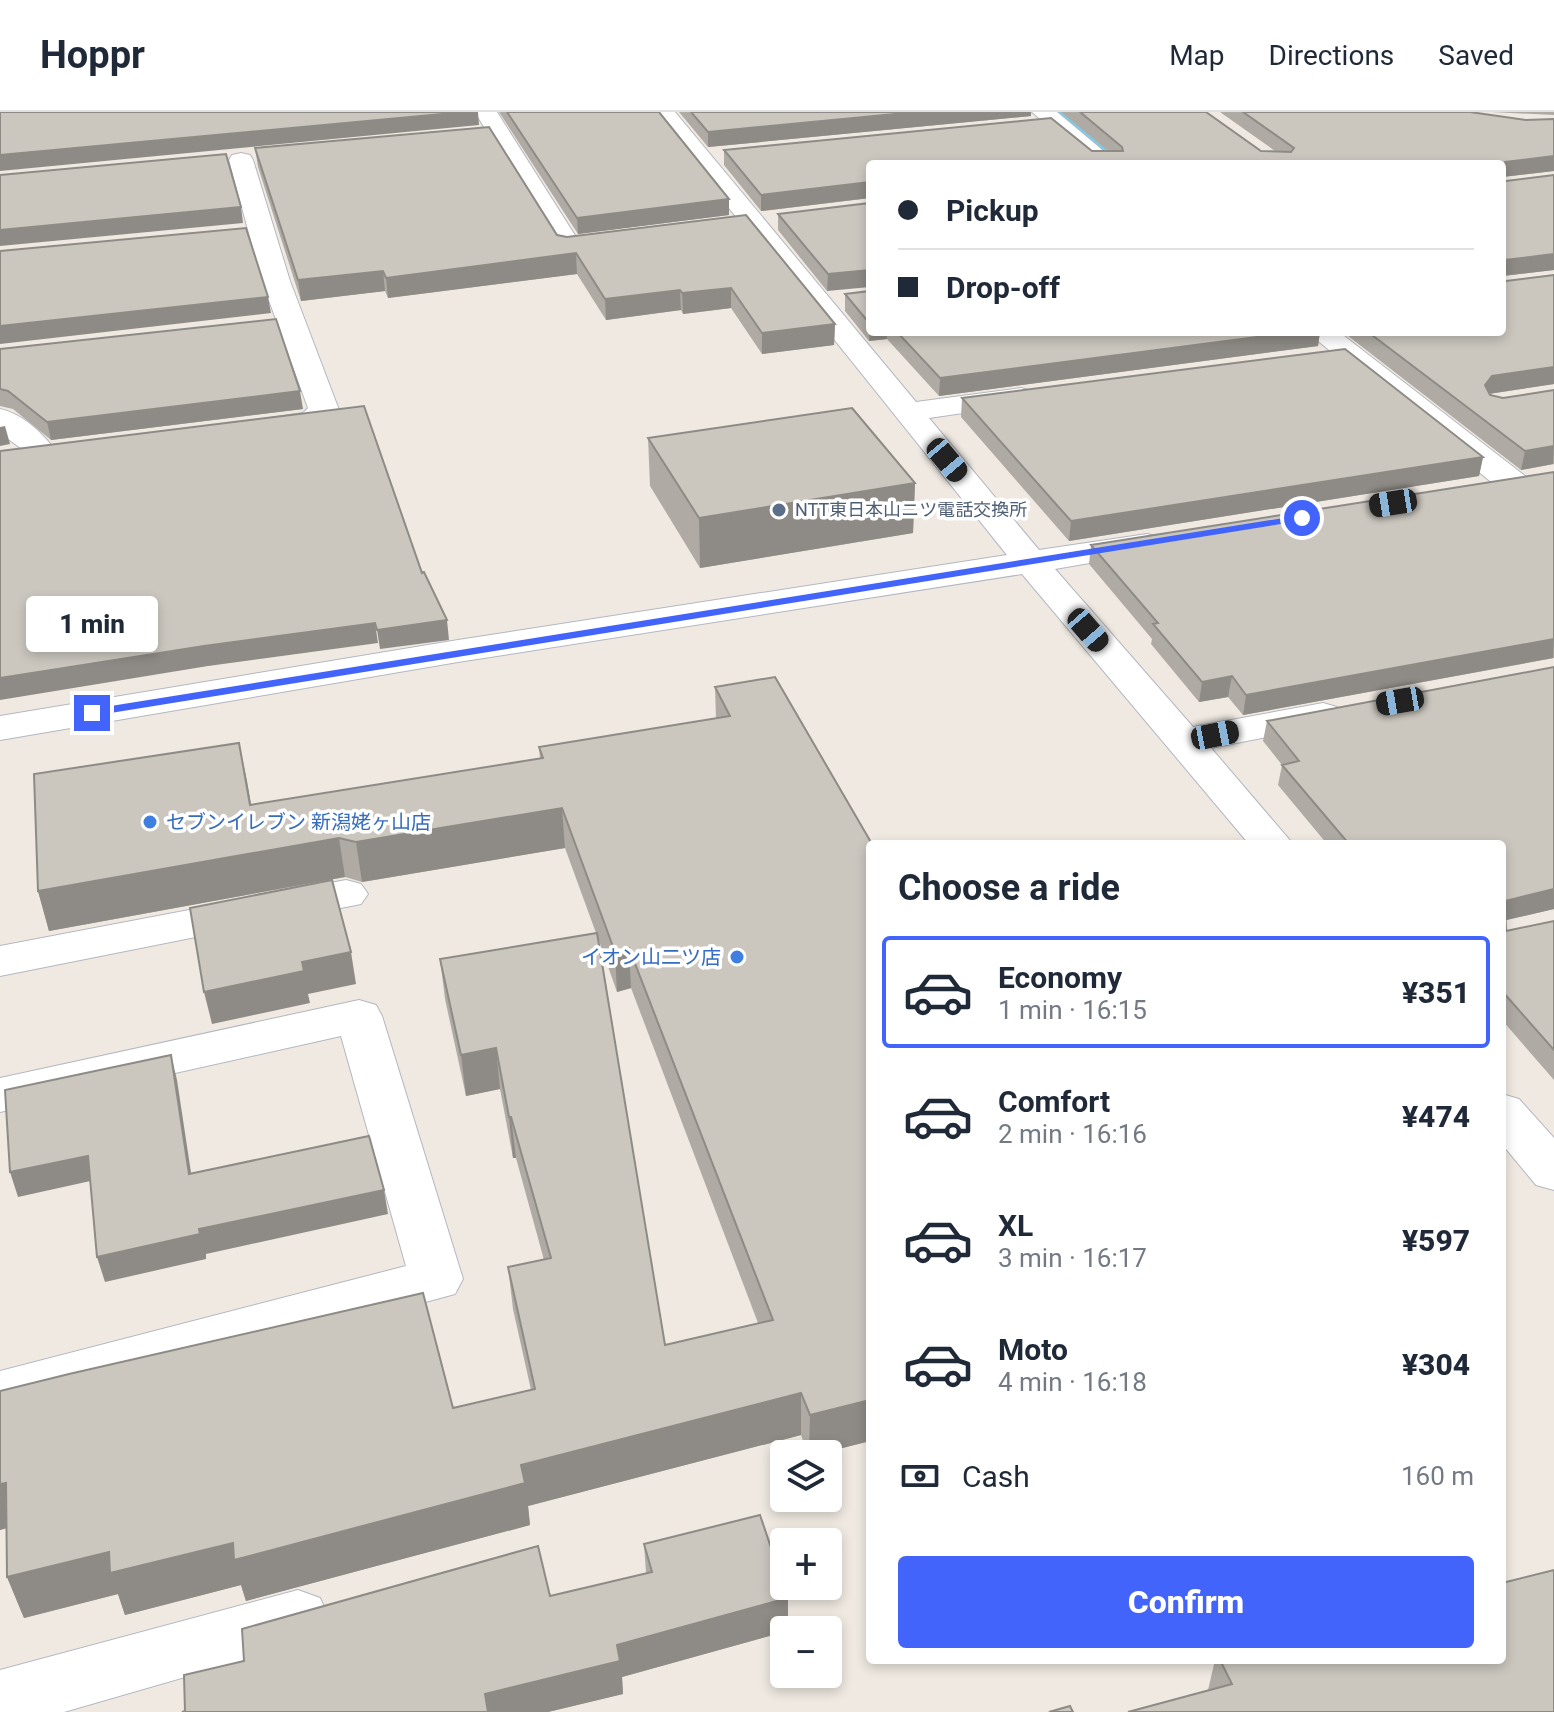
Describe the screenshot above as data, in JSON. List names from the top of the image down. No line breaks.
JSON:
{"places":["NTT東日本山ニツ電話交換所","セブンイレブン 新潟姥ヶ山店","イオン山二ツ店"],"page":{"header":"Hoppr","nav":["Map","Directions","Saved"],"banner":["Pickup","Drop-off"],"bubble":"1 min","heading":"Choose a ride","list":[{"name":"Economy","note":"1 min · 16:15","value":"¥351"},{"name":"Comfort","note":"2 min · 16:16","value":"¥474"},{"name":"XL","note":"3 min · 16:17","value":"¥597"},{"name":"Moto","note":"4 min · 16:18","value":"¥304"}],"pay":["Cash","160 m"],"map_buttons":["+","−"],"buttons":"Confirm"}}
